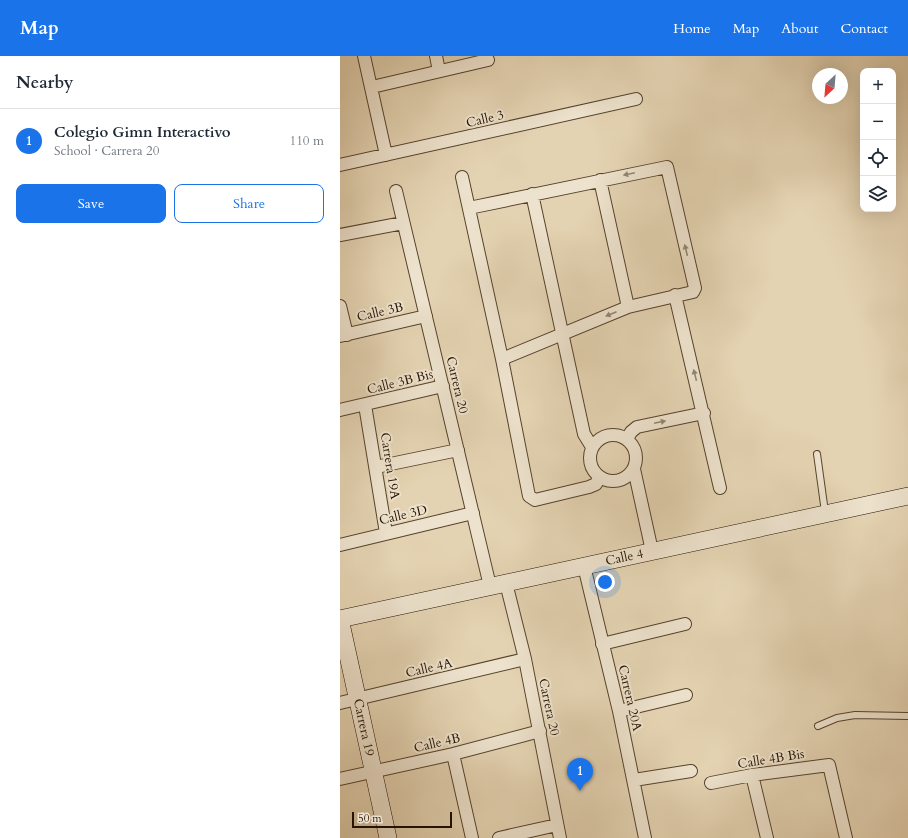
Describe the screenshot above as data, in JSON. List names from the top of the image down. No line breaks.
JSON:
{"streets":{"street":["Calle 3","Calle 3B","Calle 3B Bis","Carrera 20","Carrera 19A","Calle 3D","Calle 4","Calle 4A","Carrera 20A","Carrera 19","Calle 4B","Calle 4B Bis"]},"crossings":[["Calle 3B","Carrera 20"],["Calle 3B Bis","Carrera 20"],["Calle 3B Bis","Carrera 19A"],["Carrera 20","Calle 3D"],["Carrera 20","Calle 4"],["Carrera 20","Calle 4A"],["Carrera 20","Calle 4B"],["Carrera 19A","Calle 3D"],["Calle 4","Carrera 20A"],["Calle 4","Carrera 19"],["Calle 4A","Carrera 19"],["Carrera 19","Calle 4B"]],"scale_bar":"50 m","north":"bottom left","page":{"header":"Map","nav":["Home","Map","About","Contact"],"heading":"Nearby","map_buttons":["+","−"],"list":[{"mark":"1","name":"Colegio Gimn Interactivo","note":"School · Carrera 20","value":"110 m"}],"buttons":["Save","Share"],"pins":"1","scale":"50 m"}}
